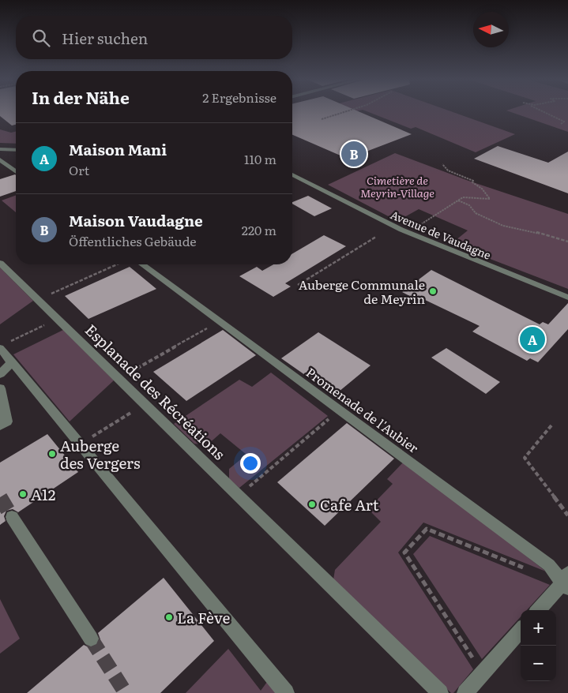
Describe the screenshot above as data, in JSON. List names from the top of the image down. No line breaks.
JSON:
{"streets":{"street":["Avenue de Vaudagne","Esplanade des Récréations","Promenade de l'Aubier"]},"parks":["Cimetière de Meyrin-Village"],"places":["Auberge Communale de Meyrin","Auberge des Vergers","A12","Cafe Art","La Fève"],"north":"left","page":{"search":"Hier suchen","heading":["In der Nähe","2 Ergebnisse"],"list":[{"mark":"A","name":"Maison Mani","note":"Ort","value":"110 m"},{"mark":"B","name":"Maison Vaudagne","note":"Öffentliches Gebäude","value":"220 m"}],"pins":["B","A"],"map_buttons":["+","−"]}}
